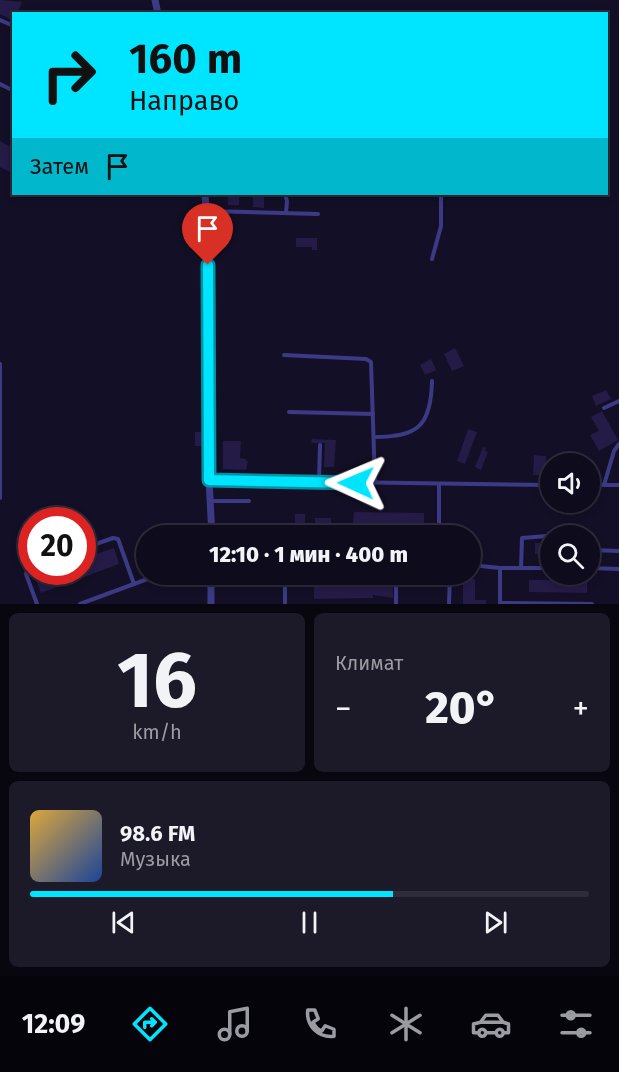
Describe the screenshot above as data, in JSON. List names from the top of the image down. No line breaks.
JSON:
{"page":{"turn":["160 m","Направо"],"then":"Затем","limit":"20","trip":"12:10 · 1 мин · 400 m","tile":[["16","km/h"],"Климат"],"heat":["−","20°","+"],"song":["98.6 FM","Музыка"],"tabs":"12:09"}}
